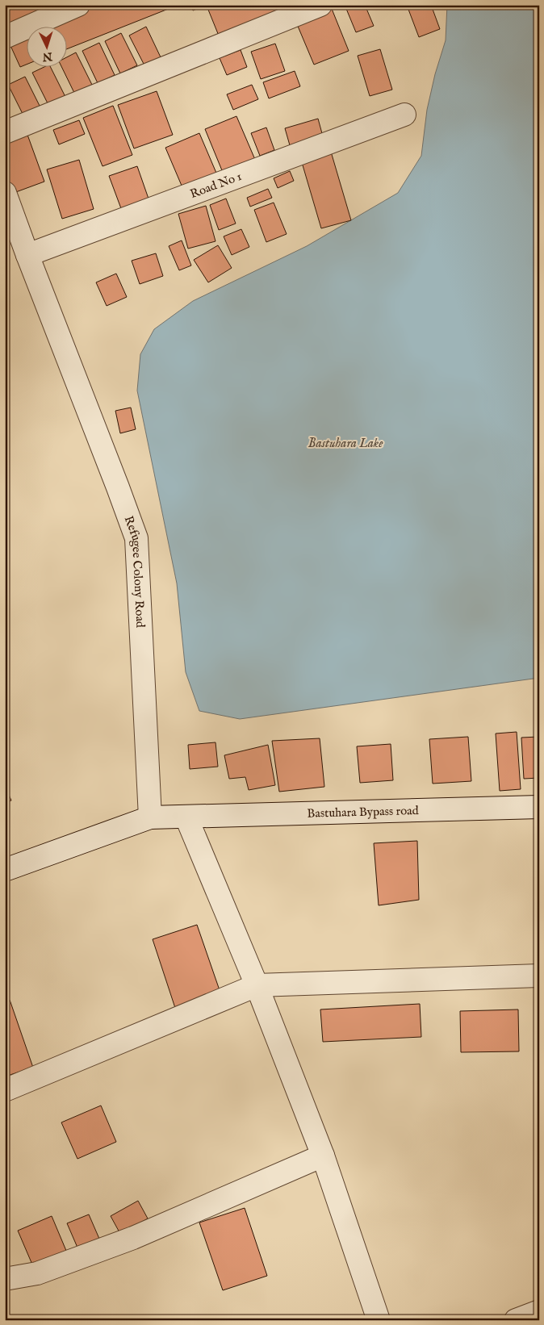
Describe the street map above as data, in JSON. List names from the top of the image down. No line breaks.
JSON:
{"streets":{"street":["Road No 1","Refugee Colony Road","Bastuhara Bypass road"]},"crossings":[["Road No 1","Refugee Colony Road"],["Refugee Colony Road","Bastuhara Bypass road"]],"water":["Bastuhara Lake"],"north":"bottom"}
